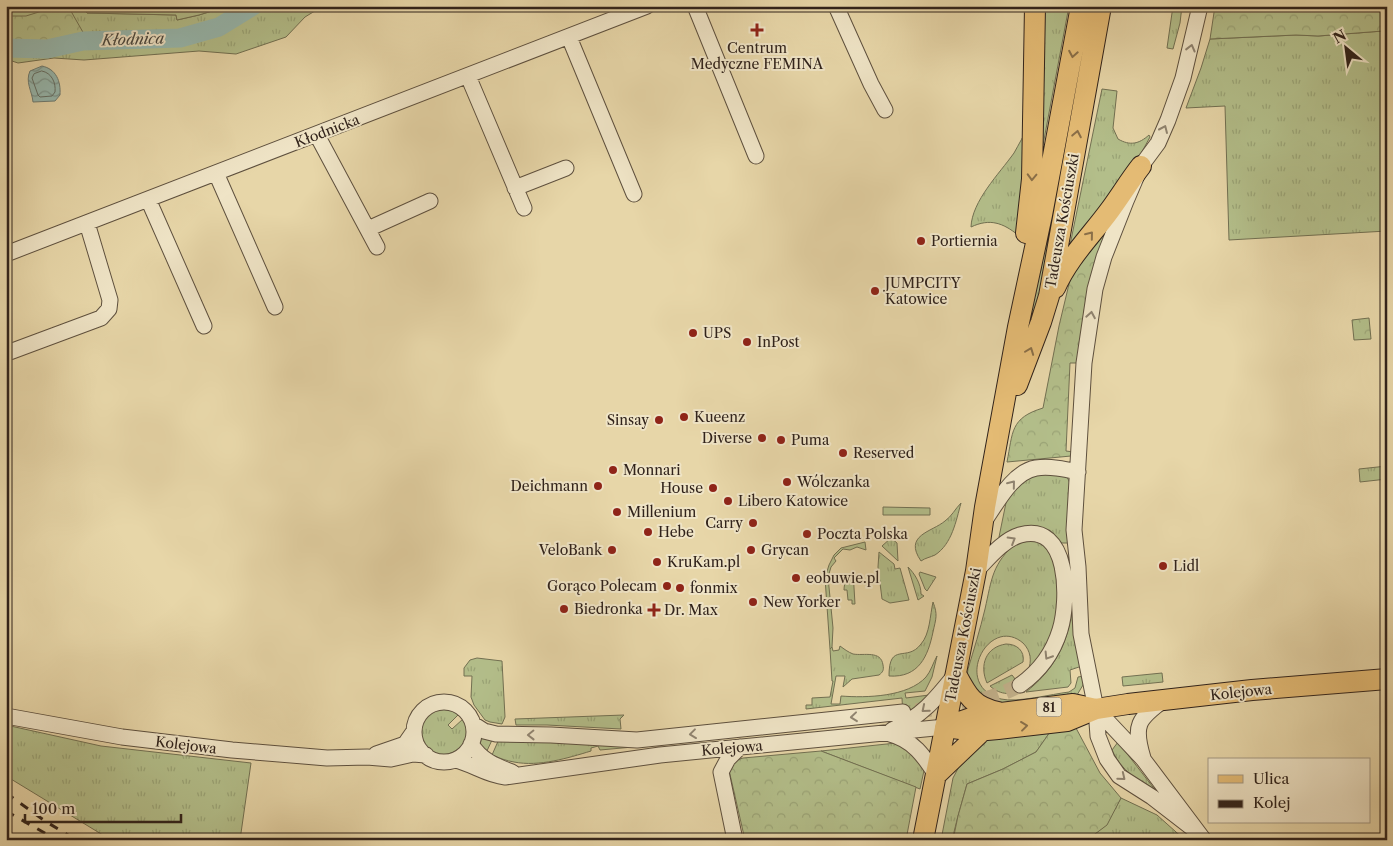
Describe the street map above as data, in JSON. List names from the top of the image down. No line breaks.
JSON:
{"streets":{"main road":["Tadeusza Kościuszki","Kolejowa","81"],"street":["Kłodnicka"]},"crossings":[["Tadeusza Kościuszki","Kolejowa"]],"water":["Kłodnica"],"places":{"health":["Centrum Medyczne FEMINA","Dr. Max"],"other":["Portiernia","JUMPCITY Katowice","UPS","InPost","Kueenz","Sinsay","Diverse","Puma","Reserved","Monnari","Wólczanka","Deichmann","House","Libero Katowice","Millenium","Carry","Hebe","Poczta Polska","VeloBank","Grycan","KruKam.pl","Lidl","eobuwie.pl","Gorąco Polecam","fonmix","New Yorker","Biedronka"]},"legend":["Ulica","Kolej"],"scale_bar":"100 m","north":"top left"}
